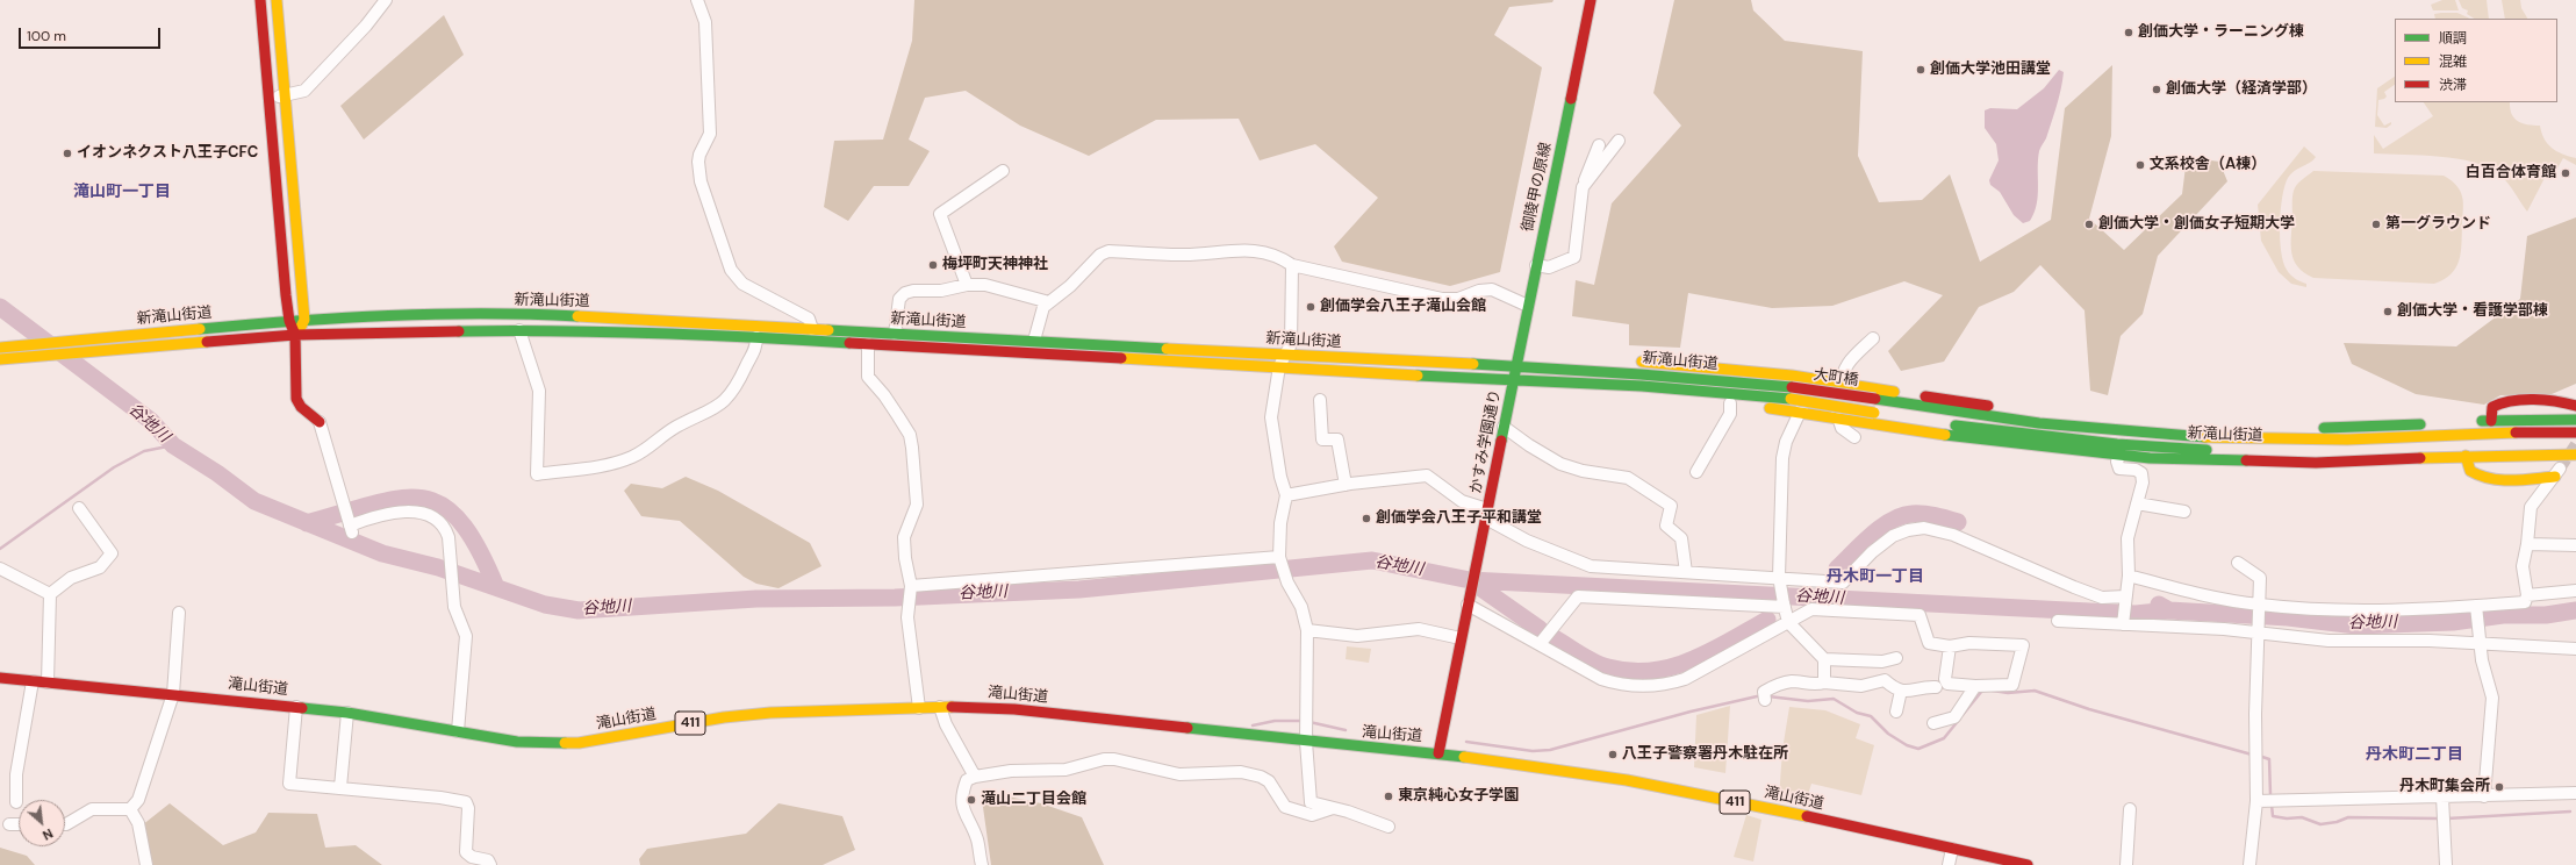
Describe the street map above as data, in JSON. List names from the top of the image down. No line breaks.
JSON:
{"streets":{"main road":["御陵甲の原線","新滝山街道","大町橋","かすみ学園通り","滝山街道","411"]},"crossings":[["御陵甲の原線","新滝山街道"],["御陵甲の原線","かすみ学園通り"],["新滝山街道","大町橋"],["新滝山街道","かすみ学園通り"]],"districts":["滝山町一丁目","丹木町一丁目","丹木町二丁目"],"water":["谷地川"],"places":["創価大学・ラーニング棟","創価大学池田講堂","創価大学（経済学部）","イオンネクスト八王子CFC","文系校舎（A棟）","白百合体育館","創価大学・創価女子短期大学","第一グラウンド","梅坪町天神神社","創価学会八王子滝山会館","創価大学・看護学部棟","創価学会八王子平和講堂","八王子警察署丹木駐在所","丹木町集会所","東京純心女子学園","滝山二丁目会館"],"legend":["順調","混雑","渋滞"],"scale_bar":"100 m","north":"bottom right"}
